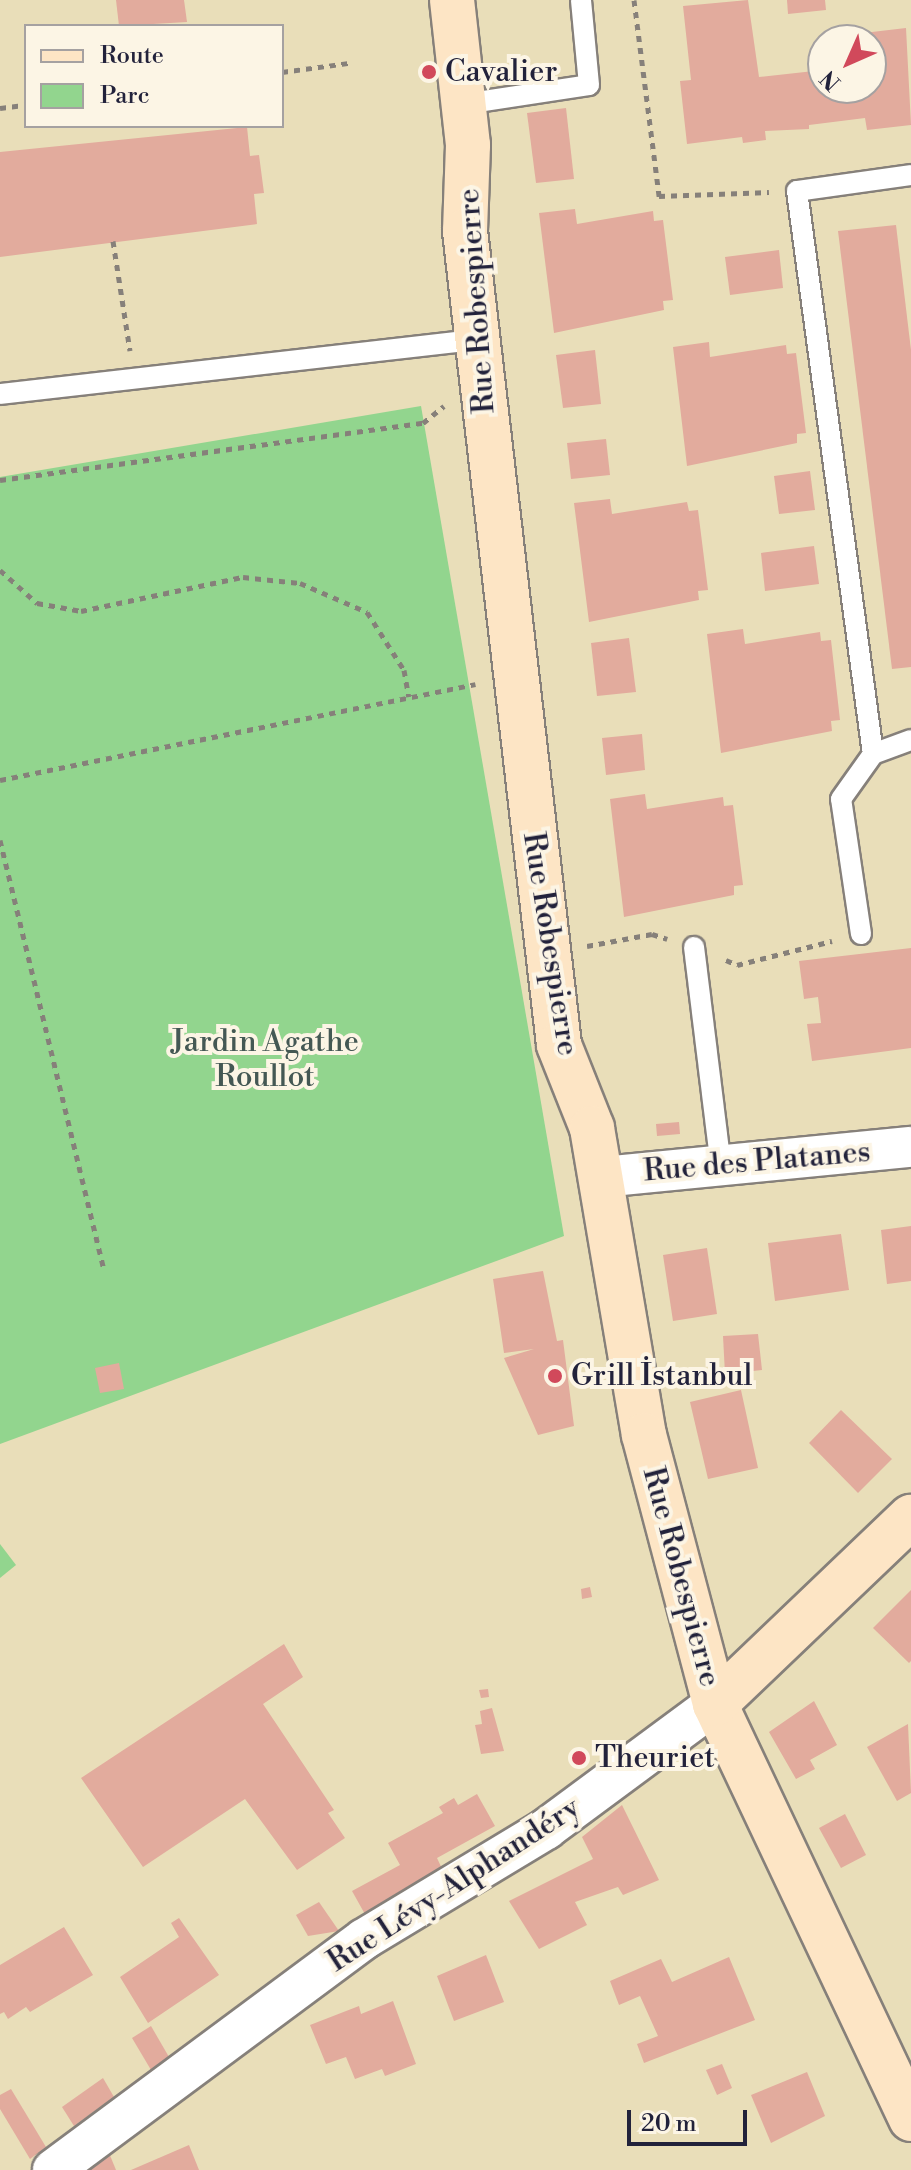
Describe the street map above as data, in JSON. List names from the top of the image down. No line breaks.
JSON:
{"streets":{"street":["Rue Robespierre","Rue des Platanes","Rue Lévy-Alphandéry"]},"crossings":[["Rue Robespierre","Rue des Platanes"],["Rue Robespierre","Rue Lévy-Alphandéry"]],"parks":["Jardin Agathe Roullot"],"places":["Cavalier","Grill İstanbul","Theuriet"],"legend":["Route","Parc"],"scale_bar":"20 m","north":"bottom left"}
